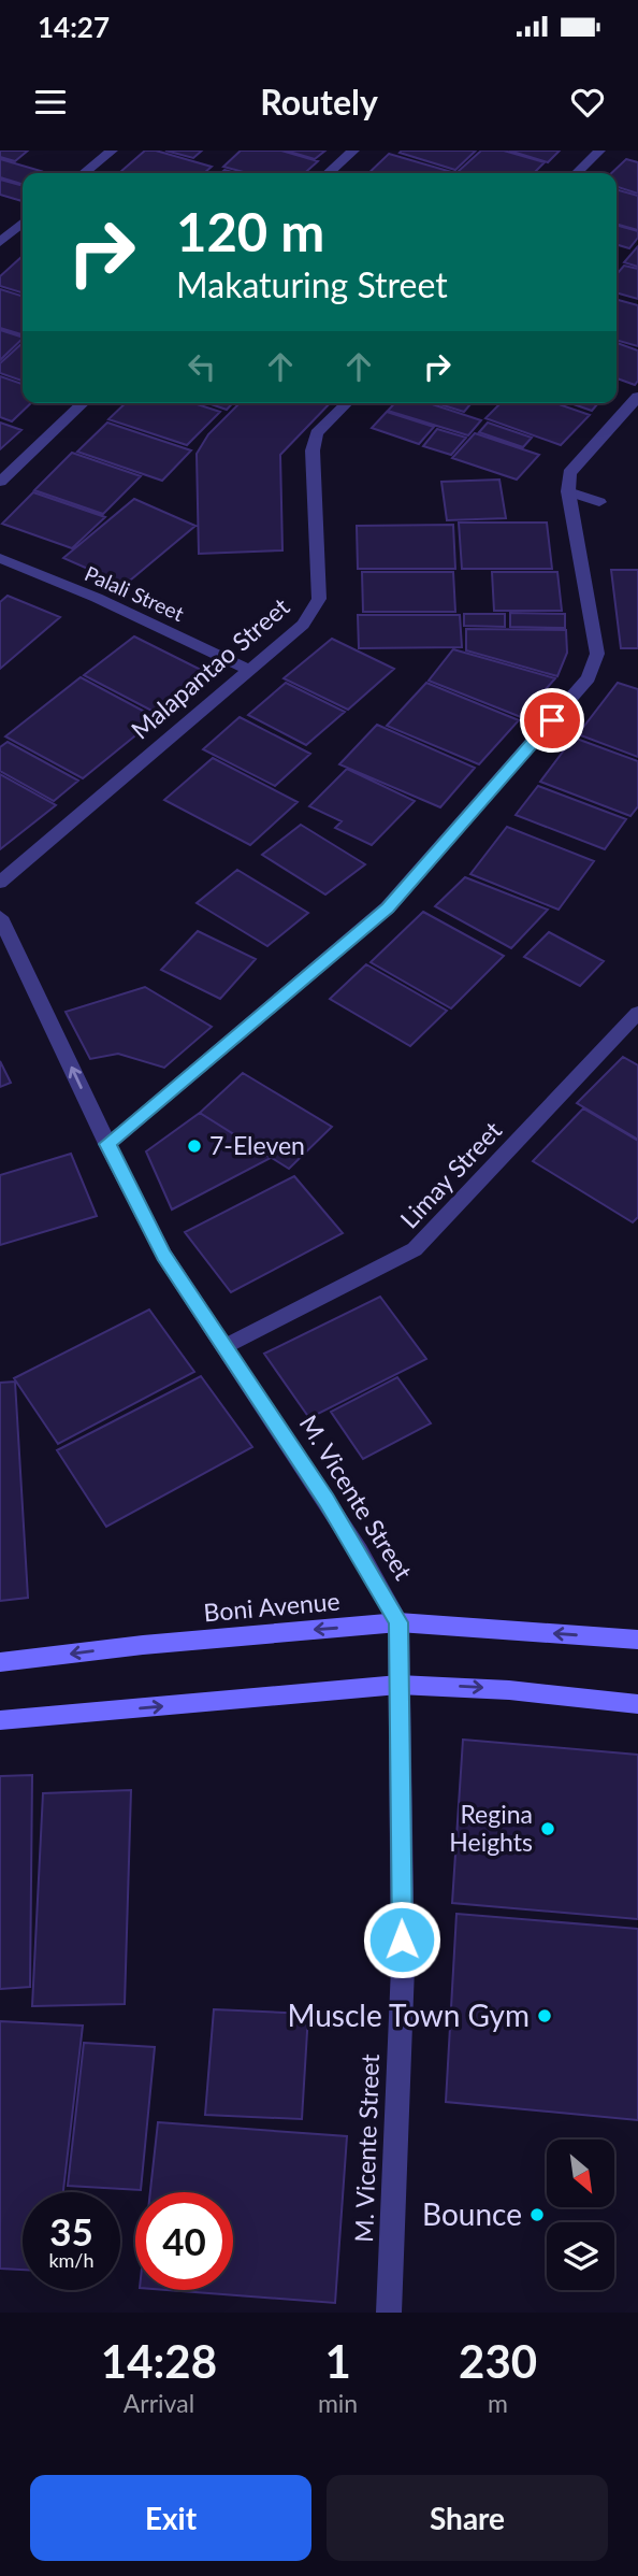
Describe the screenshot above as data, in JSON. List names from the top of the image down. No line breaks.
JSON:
{"streets":{"main road":["Boni Avenue"],"street":["Palali Street","Malapantao Street","Limay Street","M. Vicente Street"]},"crossings":[["Palali Street","Malapantao Street"],["Limay Street","M. Vicente Street"],["M. Vicente Street","Boni Avenue"]],"places":["7-Eleven","Regina Heights","Muscle Town Gym","Bounce"],"north":"bottom right","page":{"status":"14:27","header":"Routely","turn":["120 m","Makaturing Street"],"speed":"35 km/h","limit":"40","eta":["14:28","Arrival","1","min","230","m"],"buttons":["Exit","Share"]}}
